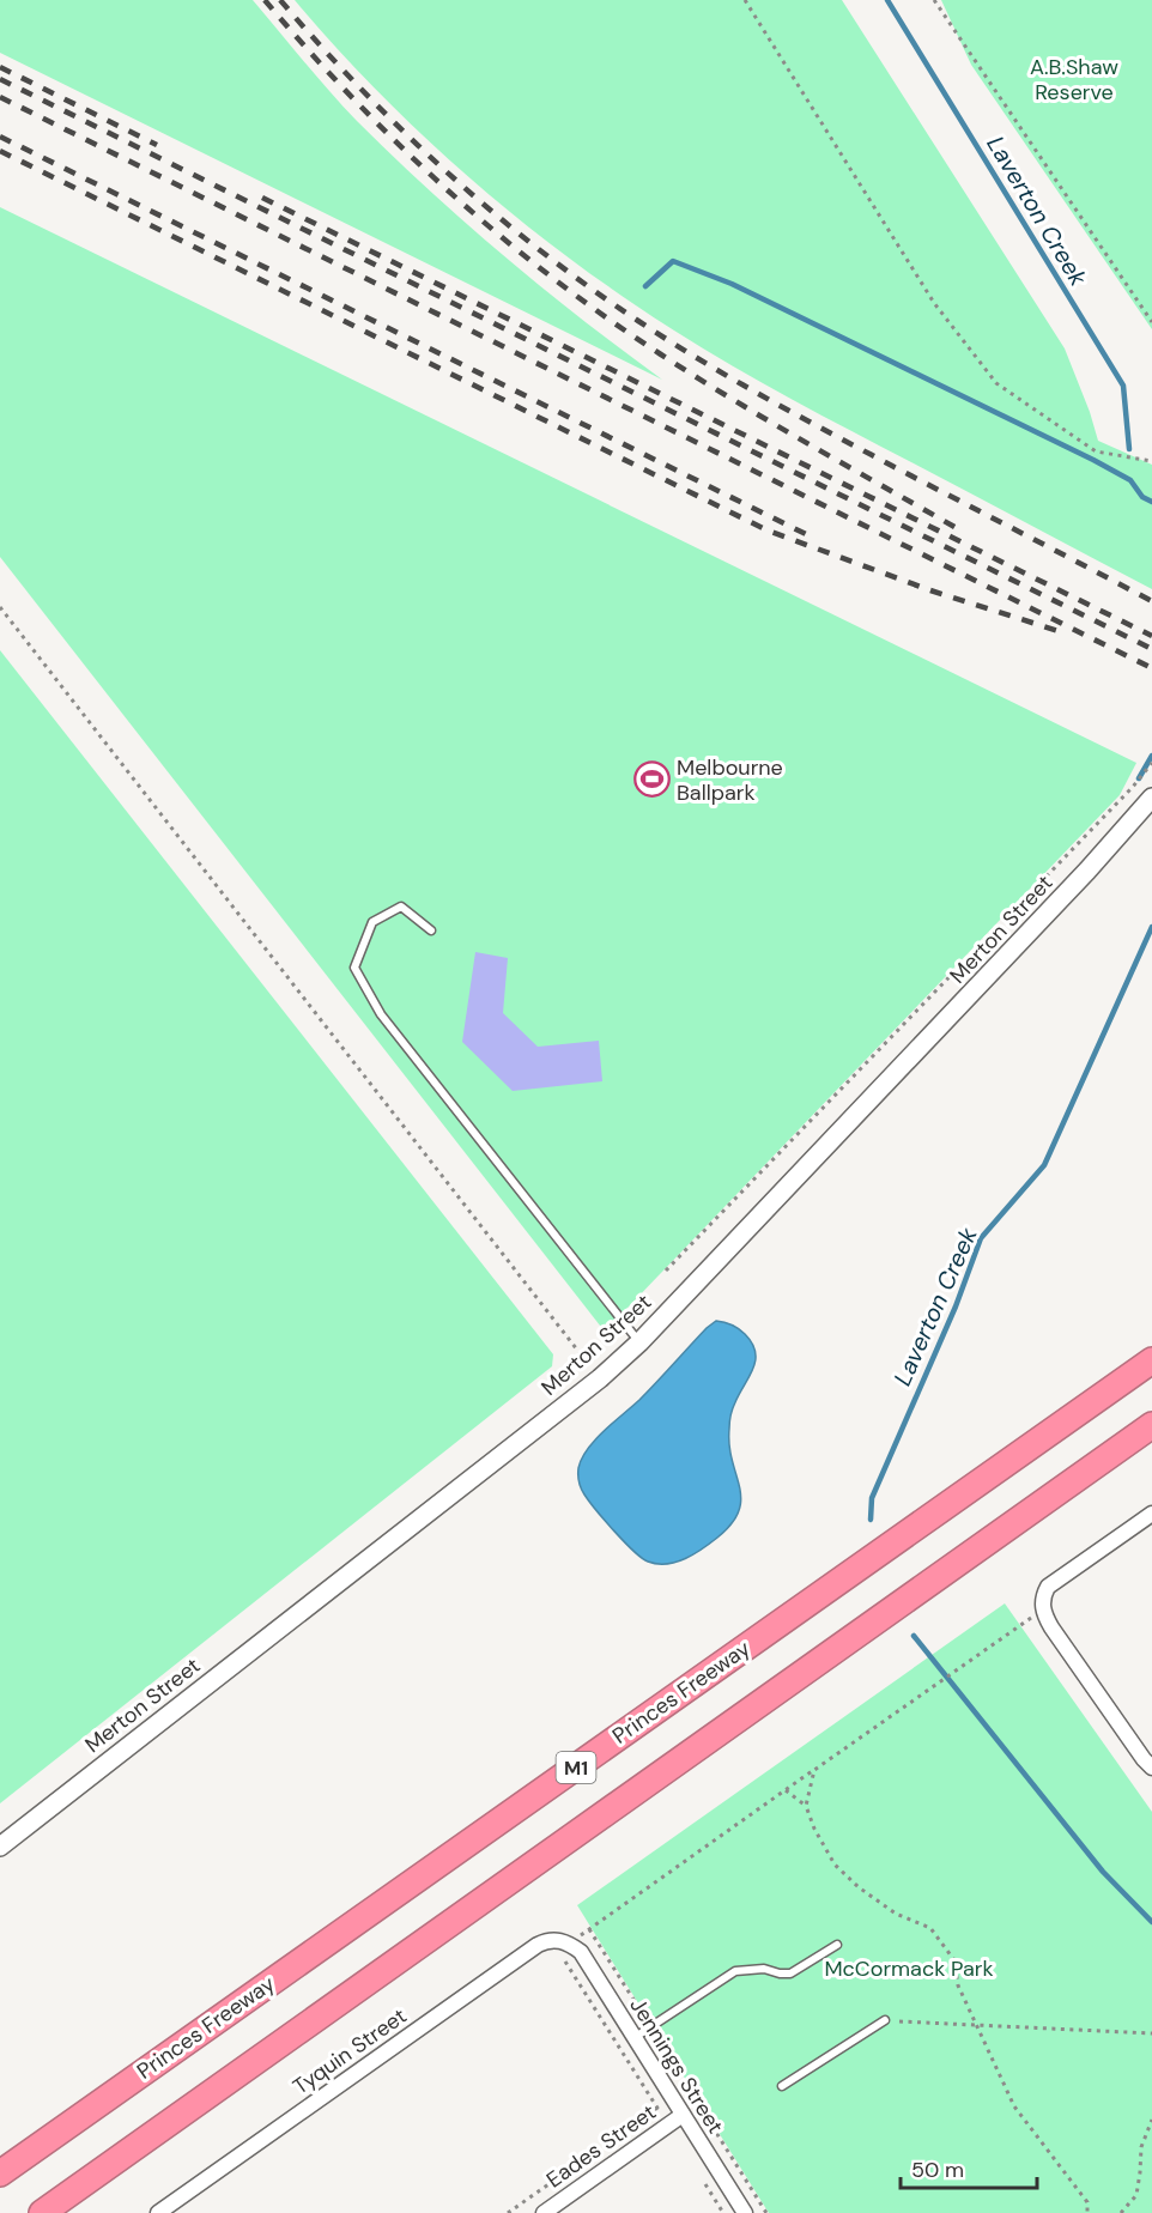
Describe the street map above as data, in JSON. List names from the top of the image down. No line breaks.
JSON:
{"streets":{"highway":["Princes Freeway","M1"],"street":["Merton Street","Tyquin Street","Jennings Street","Eades Street"]},"crossings":[["Tyquin Street","Jennings Street"],["Jennings Street","Eades Street"]],"water":["Laverton Creek"],"parks":["A.B.Shaw Reserve","McCormack Park"],"places":{"sports":["Melbourne Ballpark"]},"scale_bar":"50 m"}
